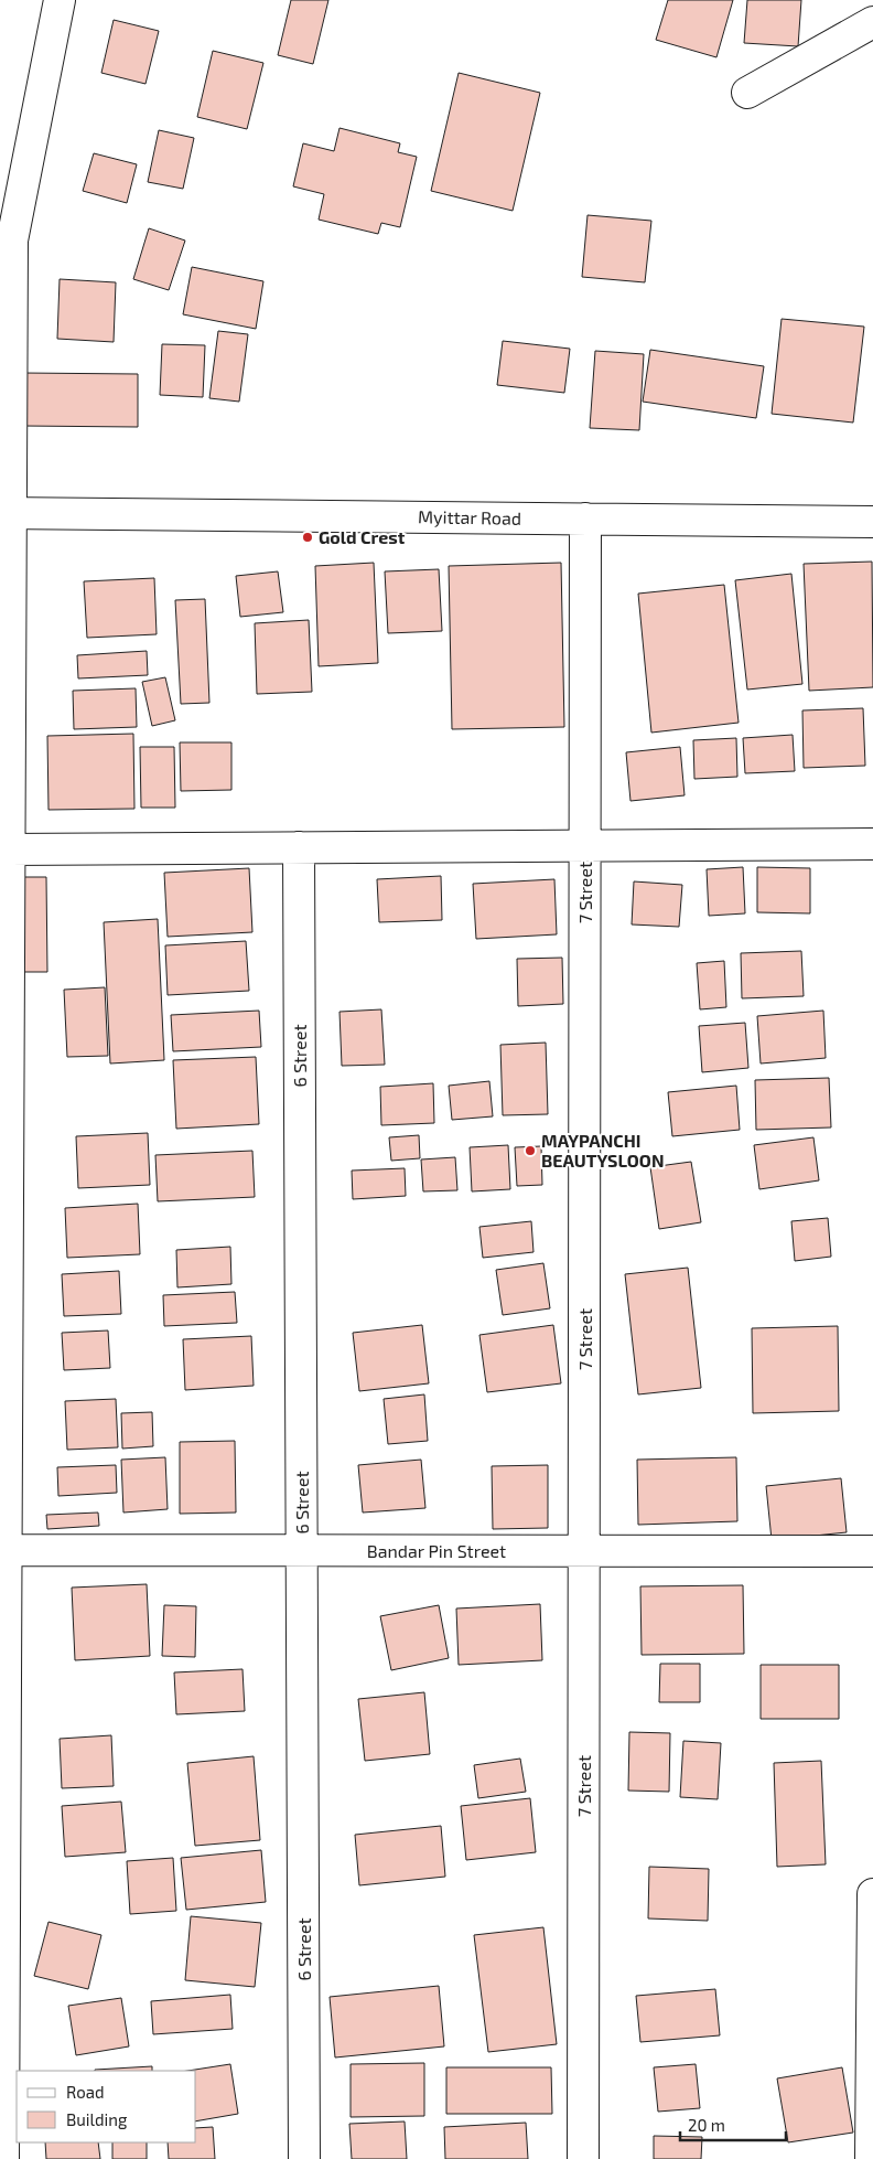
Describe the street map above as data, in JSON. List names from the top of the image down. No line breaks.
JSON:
{"streets":{"street":["Myittar Road","7 Street","6 Street","Bandar Pin Street"]},"crossings":[["Myittar Road","7 Street"],["7 Street","Bandar Pin Street"],["6 Street","Bandar Pin Street"]],"places":["Gold Crest","MAYPANCHI BEAUTYSLOON"],"legend":["Road","Building"],"scale_bar":"20 m"}
